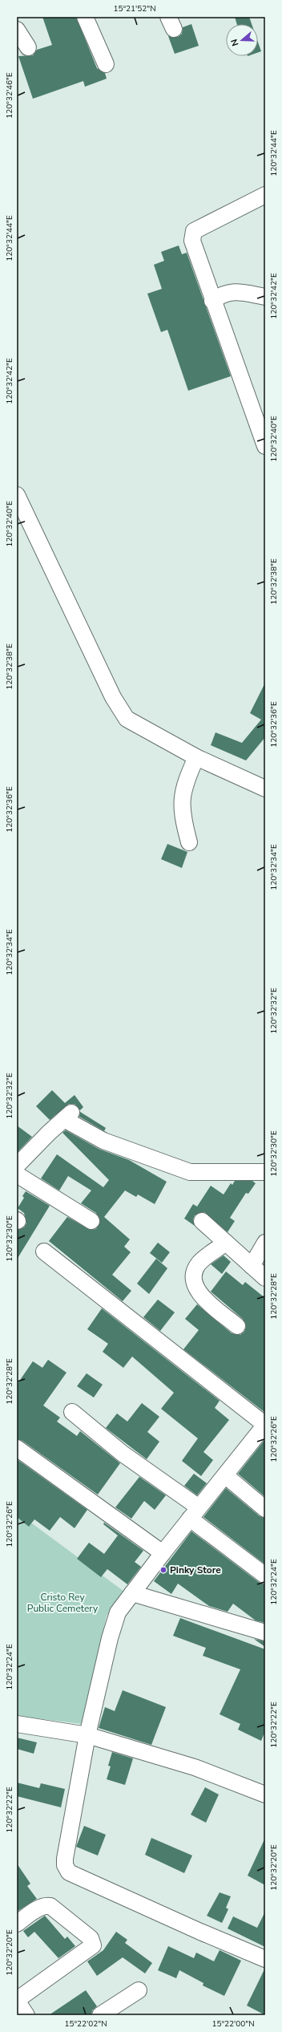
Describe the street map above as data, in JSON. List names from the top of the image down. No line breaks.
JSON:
{"parks":["Cristo Rey Public Cemetery"],"places":["Pinky Store"],"north":"left","coordinates":["15°21'52\"N","120°32'46\"E","120°32'44\"E","120°32'42\"E","120°32'40\"E","120°32'38\"E","120°32'36\"E","120°32'34\"E","120°32'32\"E","120°32'30\"E","120°32'28\"E","120°32'26\"E","120°32'24\"E","120°32'22\"E","120°32'20\"E","15°22'02\"N","15°22'00\"N"]}
